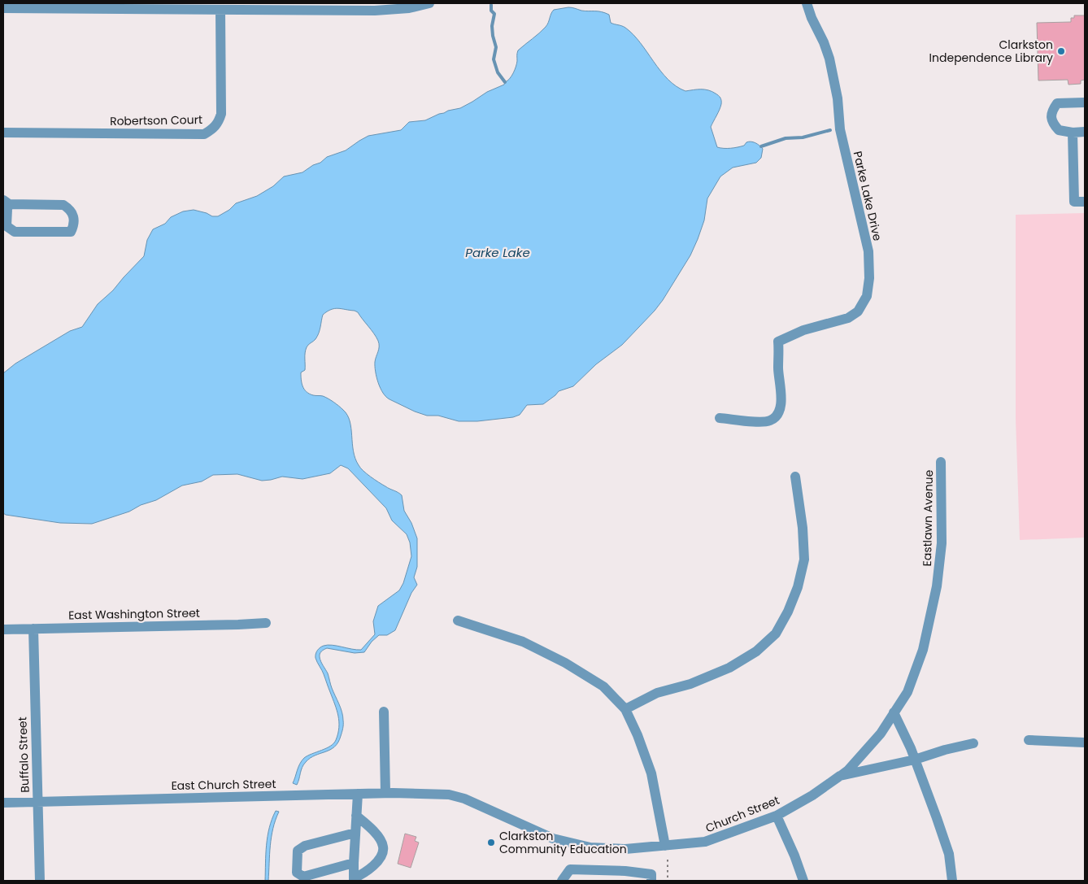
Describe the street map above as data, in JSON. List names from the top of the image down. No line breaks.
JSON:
{"streets":{"street":["Robertson Court","Parke Lake Drive","Eastlawn Avenue","East Washington Street","Buffalo Street","East Church Street","Church Street"]},"crossings":[["Eastlawn Avenue","Church Street"],["East Washington Street","Buffalo Street"],["Buffalo Street","East Church Street"],["East Church Street","Church Street"]],"water":["Parke Lake"],"places":["Clarkston Independence Library","Clarkston Community Education"]}
